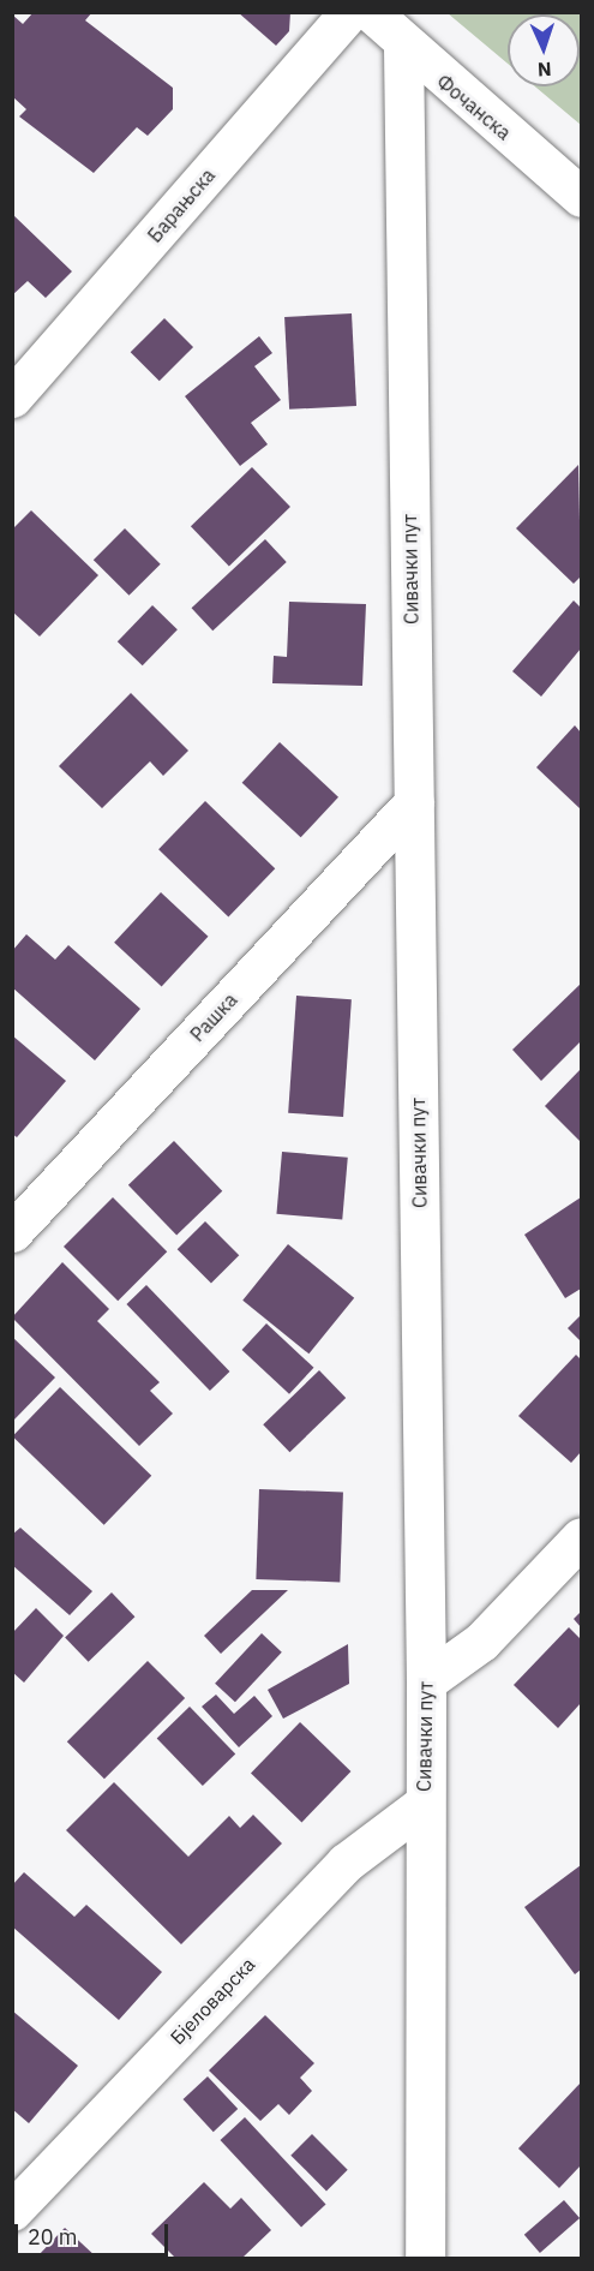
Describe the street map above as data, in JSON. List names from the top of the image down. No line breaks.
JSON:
{"streets":{"street":["Фочанска","Барањска","Сивачки пут","Рашка","Бјеловарска"]},"crossings":[["Фочанска","Сивачки пут"],["Сивачки пут","Рашка"],["Сивачки пут","Бјеловарска"]],"scale_bar":"20 m","north":"bottom"}
